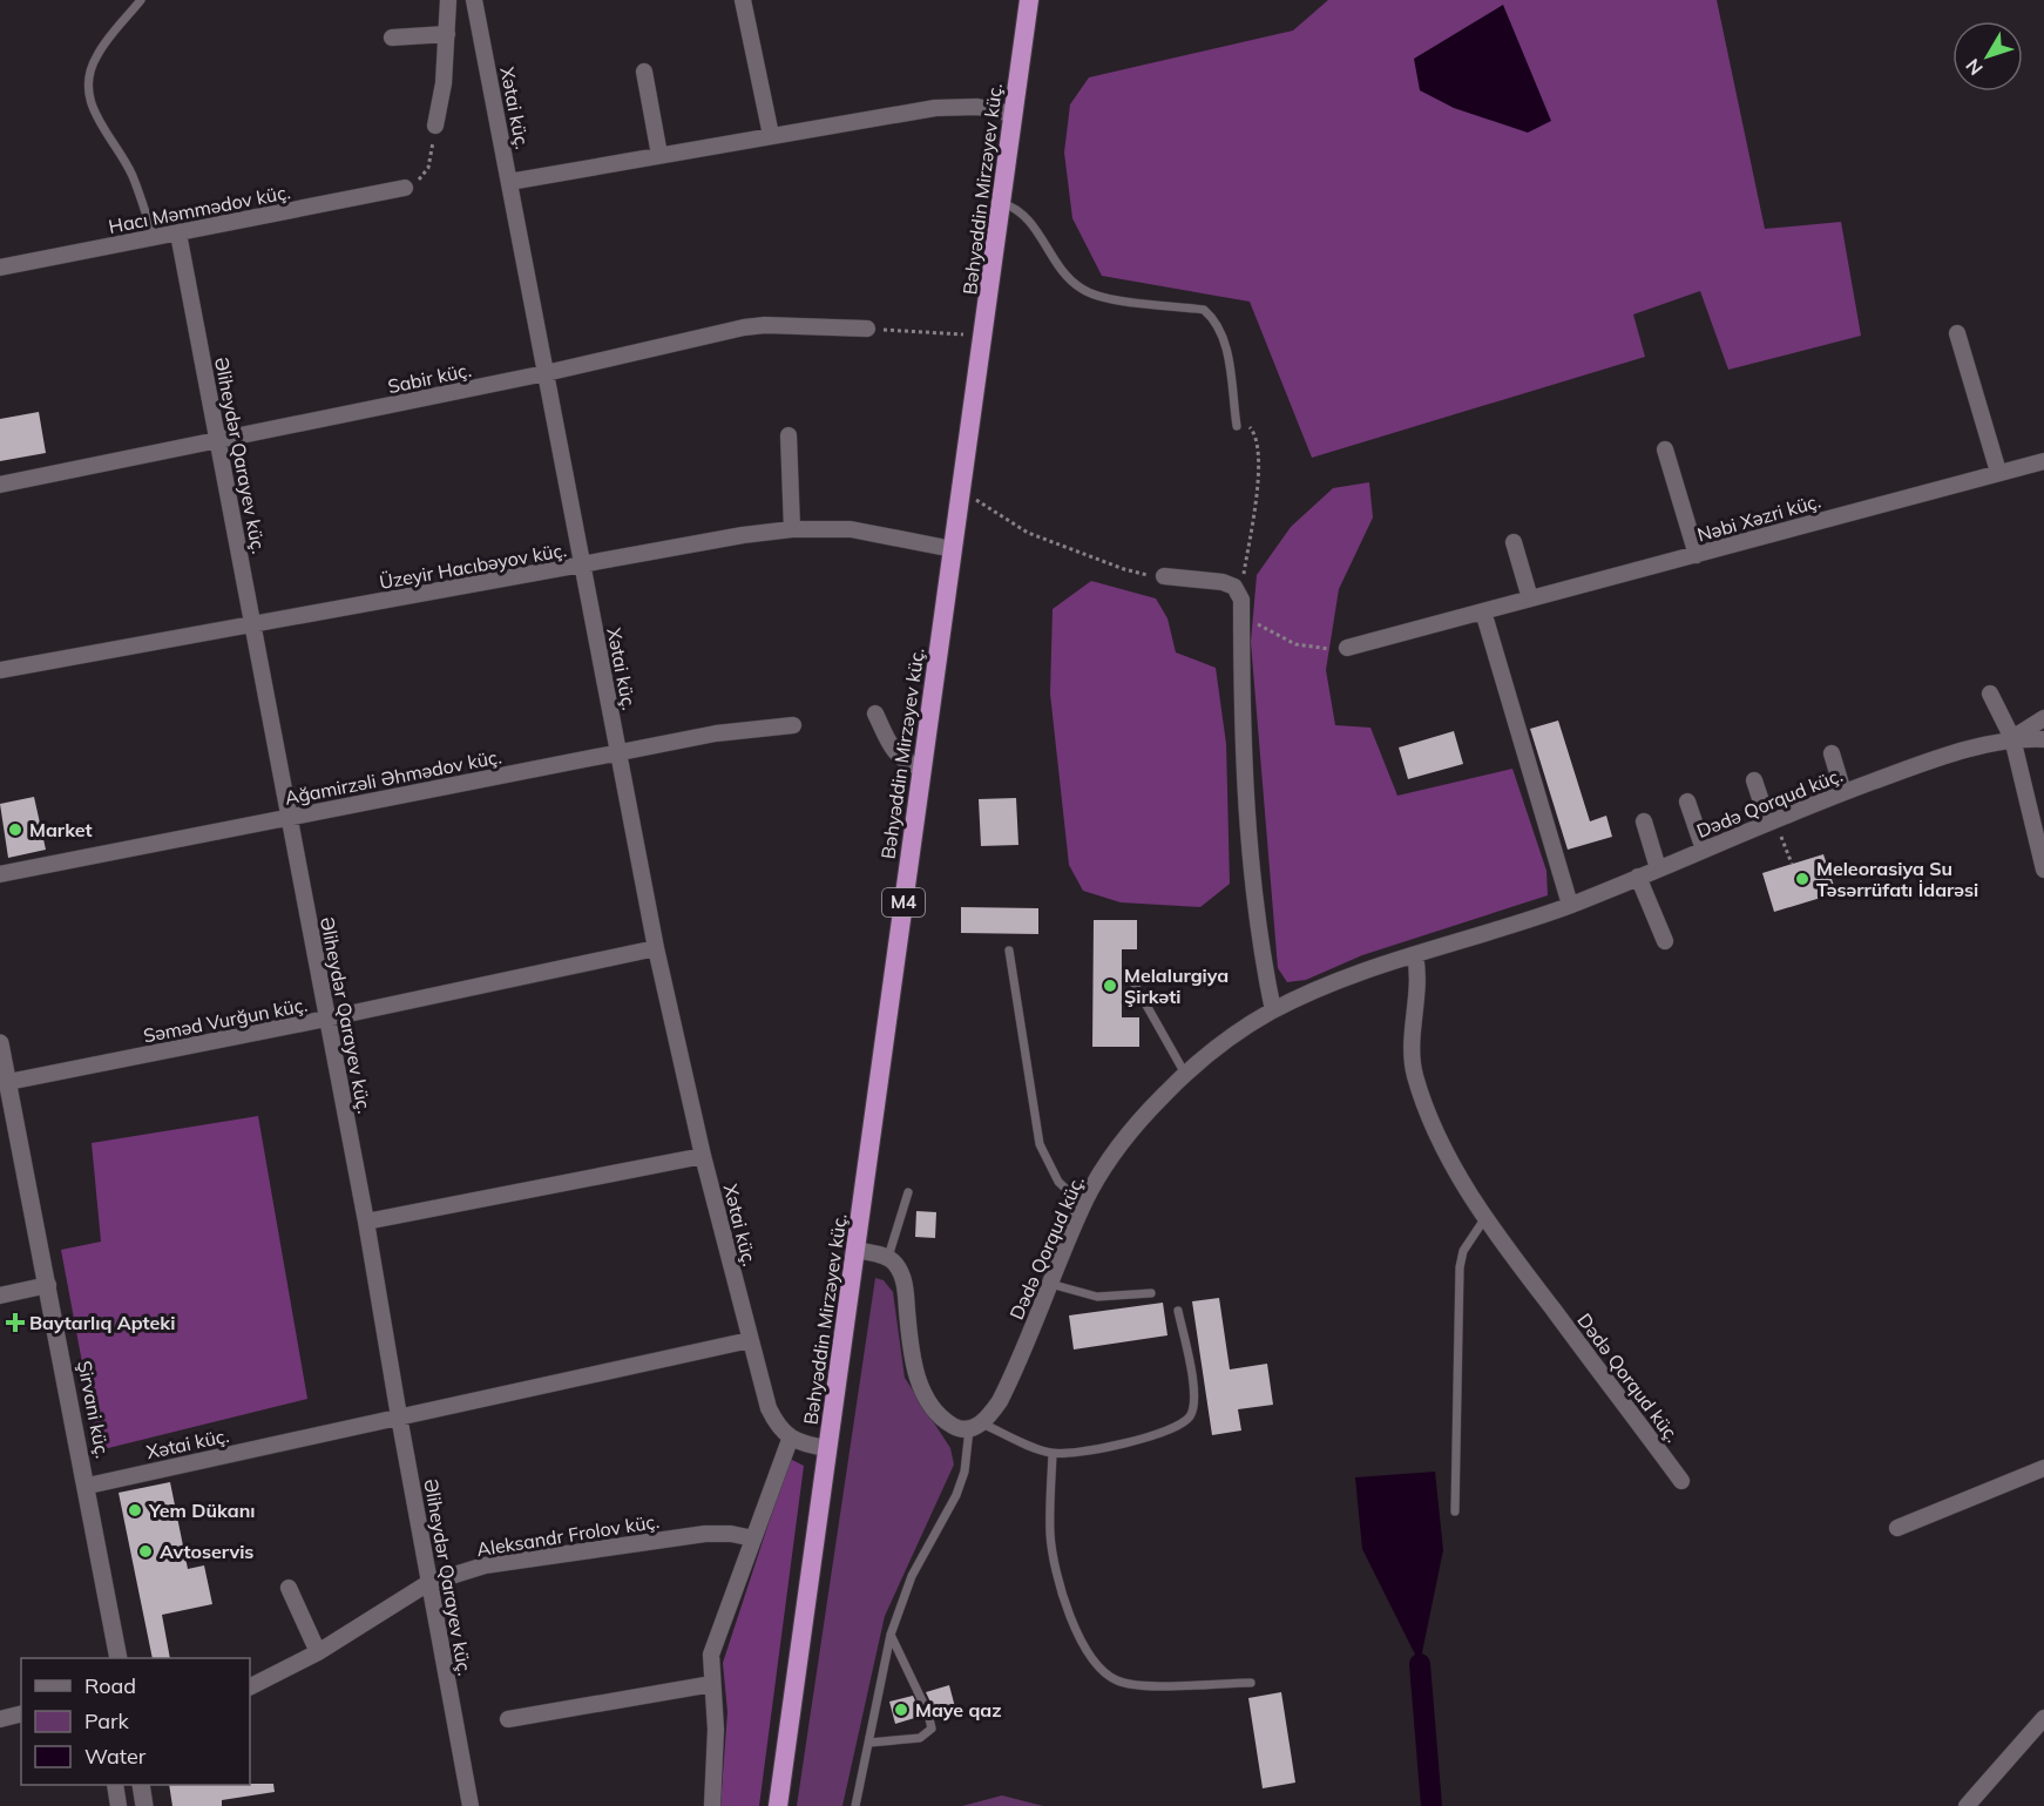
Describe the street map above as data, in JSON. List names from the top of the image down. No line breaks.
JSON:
{"streets":{"highway":["Bəhyəddin Mirzəyev küç.","M4"],"main road":["Şirvani küç."],"street":["Xətai küç.","Hacı Məmmədov küç.","Sabir küç.","Əliheydər Qarayev küç.","Nəbi Xəzri küç.","Üzeyir Hacıbəyov küç.","Ağamirzəli Əhmədov küç.","Dədə Qorqud küç.","Səməd Vurğun küç.","Aleksandr Frolov küç."]},"crossings":[["Xətai küç.","Sabir küç."],["Xətai küç.","Əliheydər Qarayev küç."],["Xətai küç.","Üzeyir Hacıbəyov küç."],["Xətai küç.","Ağamirzəli Əhmədov küç."],["Xətai küç.","Səməd Vurğun küç."],["Xətai küç.","Şirvani küç."],["Bəhyəddin Mirzəyev küç.","Üzeyir Hacıbəyov küç."],["Hacı Məmmədov küç.","Əliheydər Qarayev küç."],["Sabir küç.","Əliheydər Qarayev küç."],["Əliheydər Qarayev küç.","Üzeyir Hacıbəyov küç."],["Əliheydər Qarayev küç.","Ağamirzəli Əhmədov küç."],["Əliheydər Qarayev küç.","Səməd Vurğun küç."],["Əliheydər Qarayev küç.","Aleksandr Frolov küç."],["Səməd Vurğun küç.","Şirvani küç."]],"places":{"other":["Market","Meleorasiya Su Təsərrüfatı İdarəsi","Melalurgiya Şirkəti","Yem Dükanı","Avtoservis","Maye qaz"],"health":["Baytarlıq Apteki"]},"legend":["Road","Park","Water"],"north":"bottom left"}
